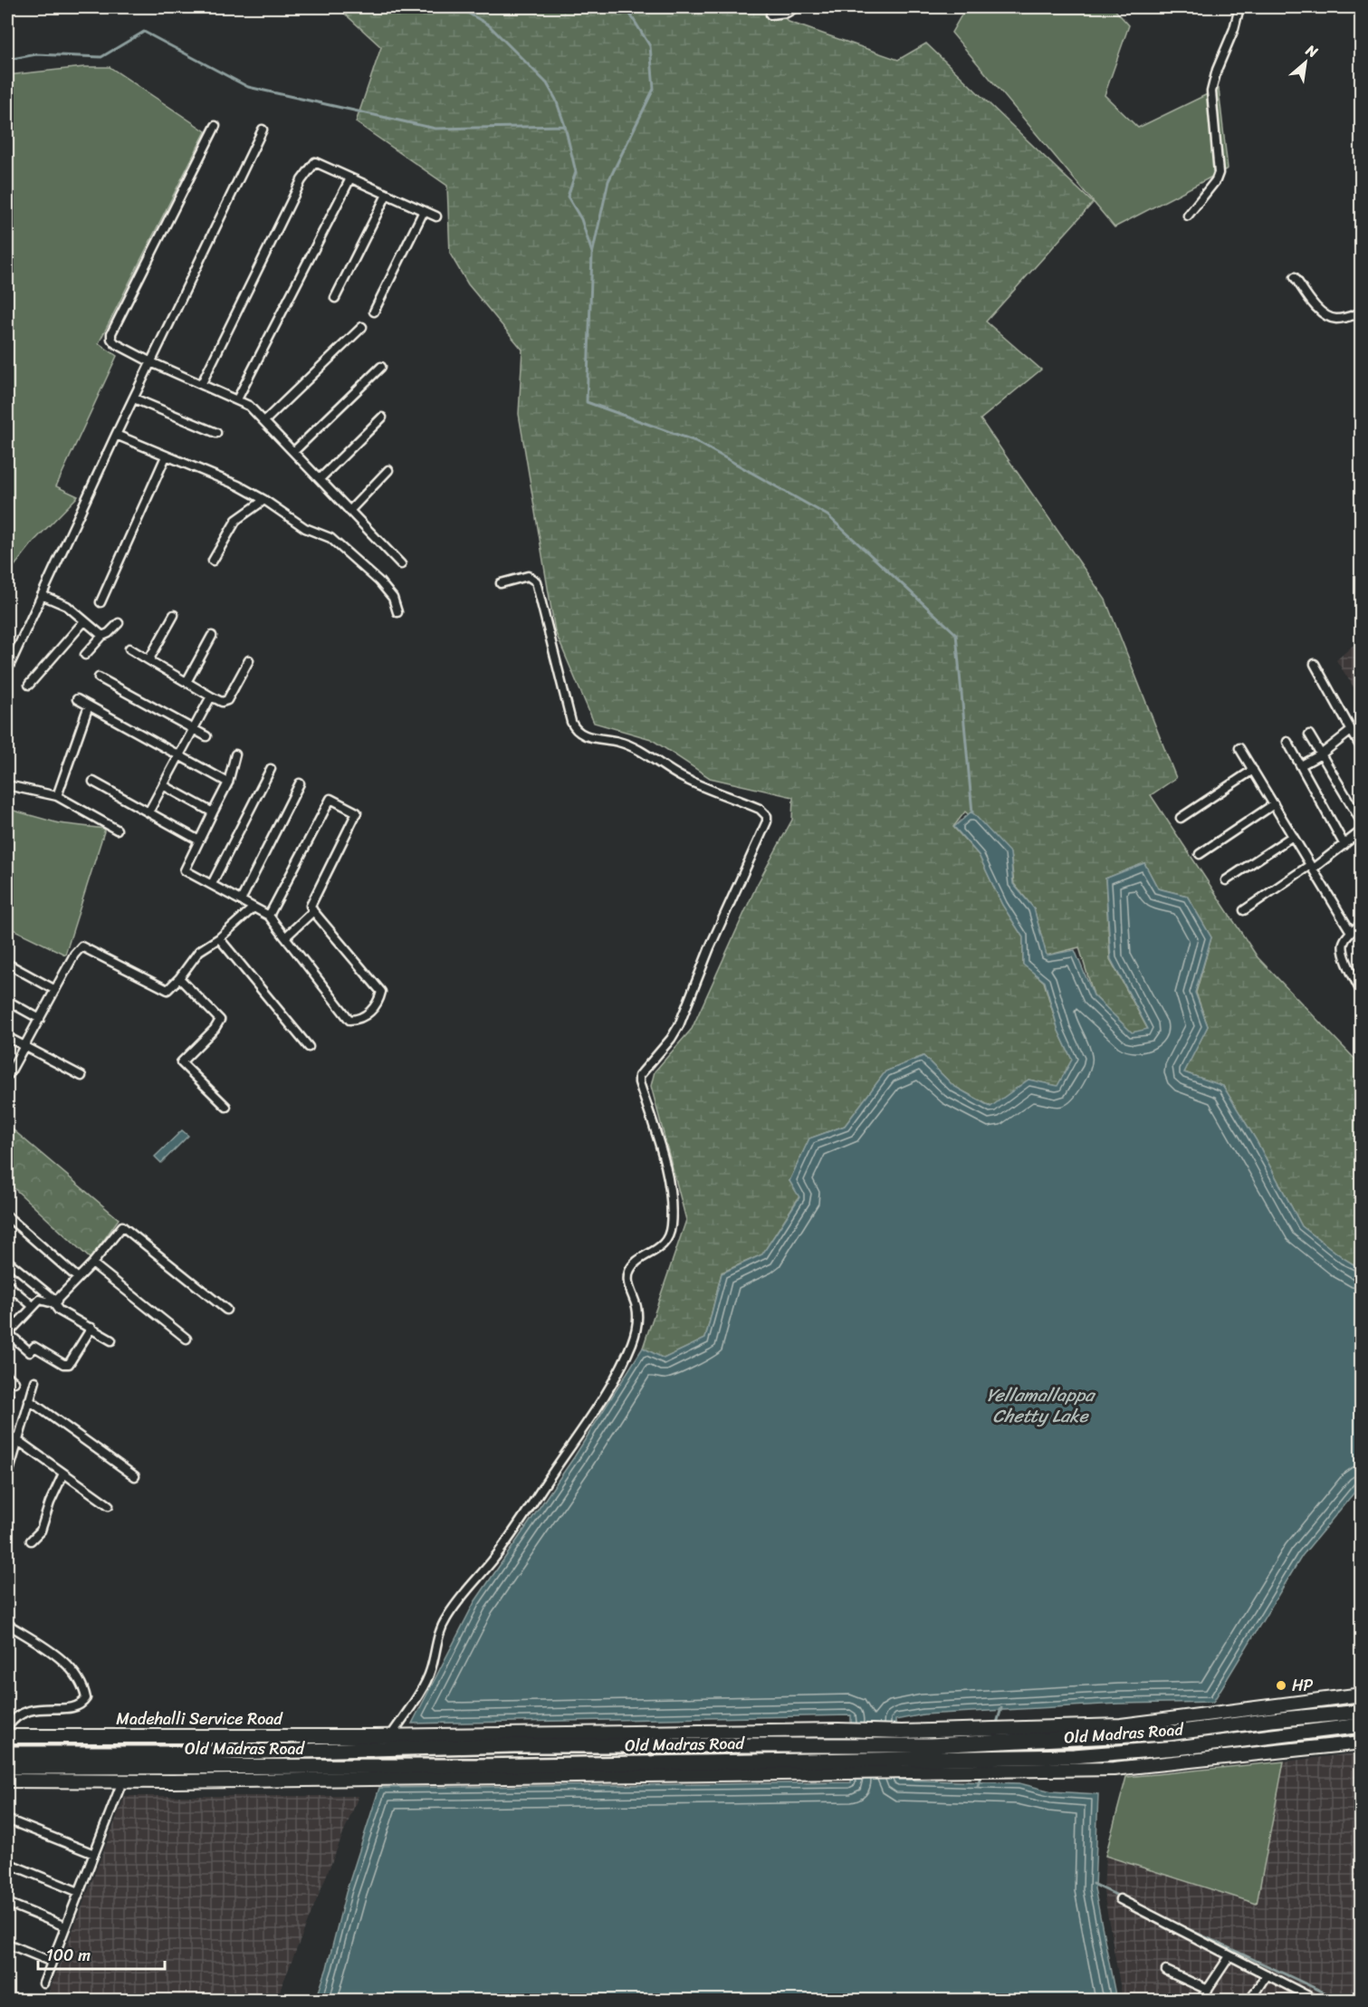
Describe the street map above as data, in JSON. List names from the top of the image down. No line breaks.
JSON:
{"streets":{"highway":["Old Madras Road"],"main road":["Madehalli Service Road"]},"water":["Yellamallappa Chetty Lake"],"places":["HP"],"scale_bar":"100 m","north":"top right"}
